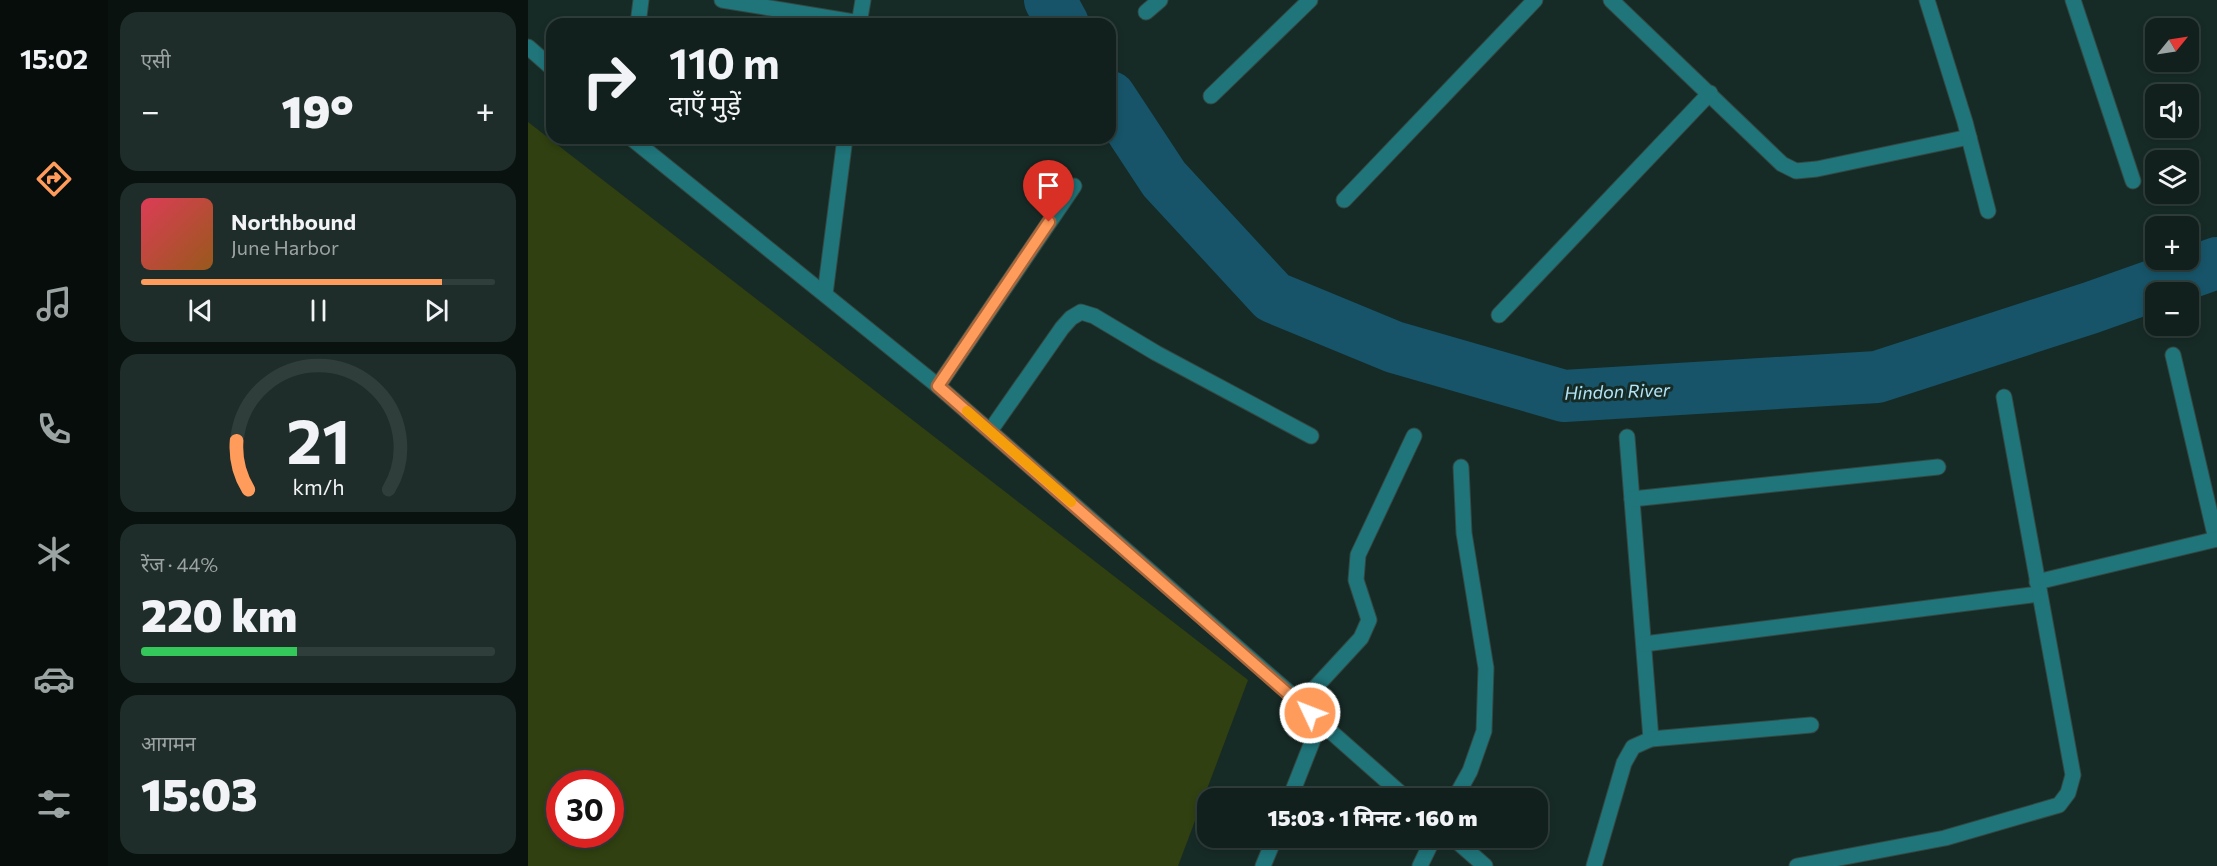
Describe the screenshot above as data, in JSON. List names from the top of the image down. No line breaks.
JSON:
{"water":["Hindon River"],"north":"top right","page":{"tabs":"15:02","tile":["एसी",["रेंज · 44%","220 km"],["आगमन","15:03"]],"map_buttons":["+","−"],"turn":["110 m","दाएँ मुड़ें"],"heat":["−","19°","+"],"song":["Northbound","June Harbor"],"limit":"30","trip":"15:03 · 1 मिनट · 160 m","gauge":["21","km/h"]}}
